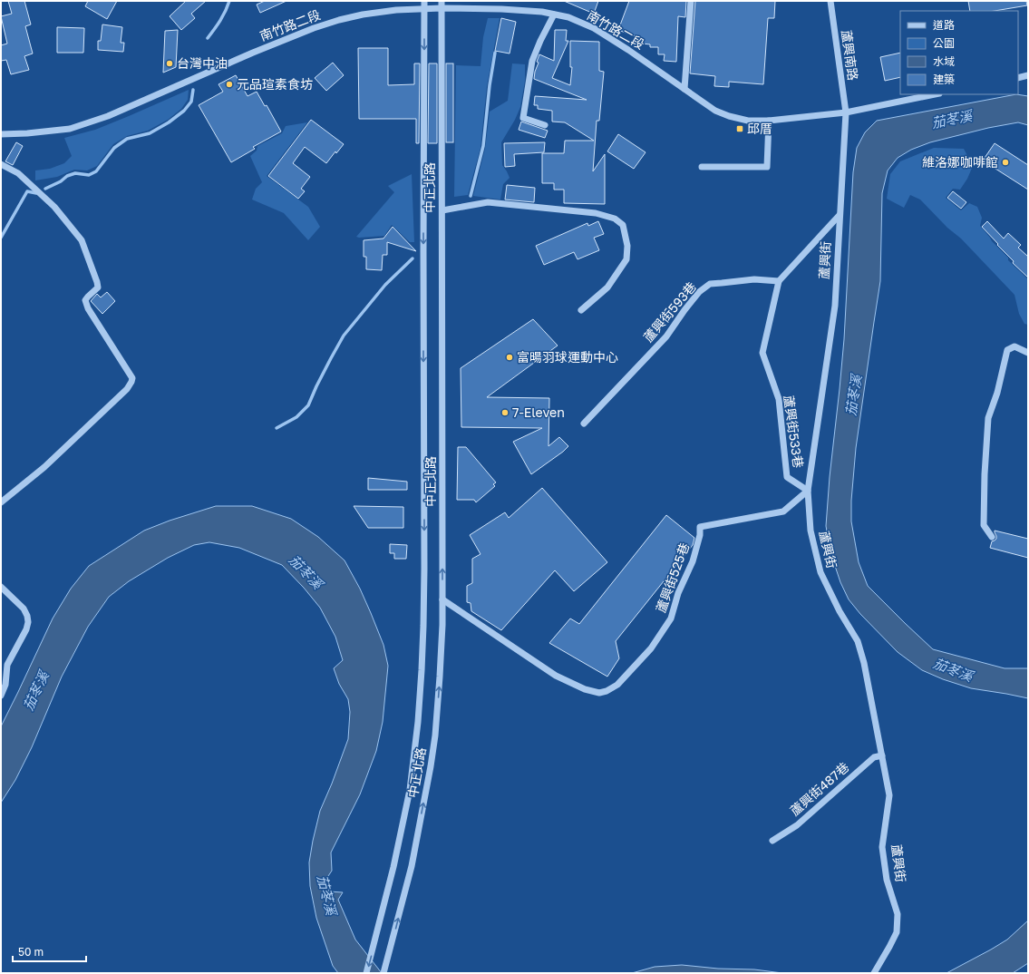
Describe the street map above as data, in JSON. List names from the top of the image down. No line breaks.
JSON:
{"streets":{"street":["南竹路二段","蘆興南路","中正北路","蘆興街","蘆興街593巷","蘆興街533巷","蘆興街525巷","蘆興街487巷"]},"crossings":[["南竹路二段","蘆興南路"],["南竹路二段","中正北路"],["南竹路二段","蘆興街"],["蘆興南路","蘆興街"],["中正北路","蘆興街525巷"],["蘆興街","蘆興街533巷"],["蘆興街","蘆興街525巷"],["蘆興街","蘆興街487巷"],["蘆興街593巷","蘆興街533巷"],["蘆興街533巷","蘆興街525巷"]],"water":["茄苳溪"],"places":{"other":["台灣中油","元品瑄素食坊","維洛娜咖啡館","富暘羽球運動中心","7-Eleven"],"transit":["邱厝"]},"legend":["道路","公園","水域","建築"],"scale_bar":"50 m"}
